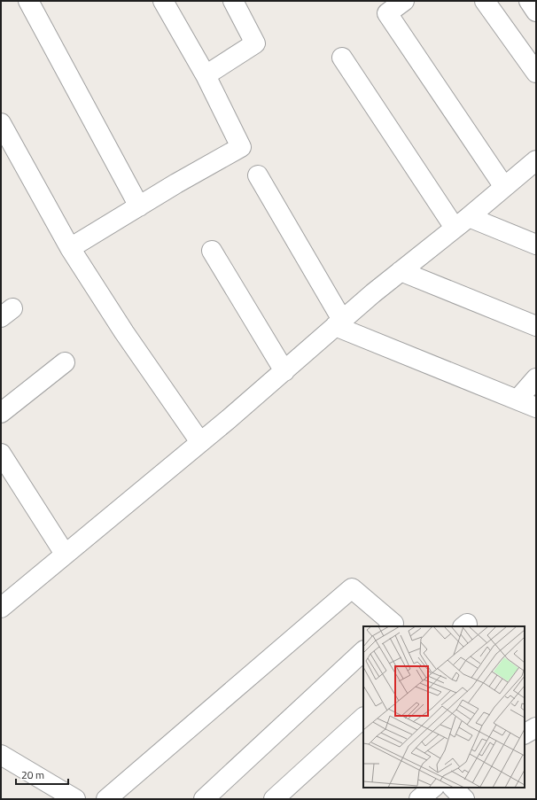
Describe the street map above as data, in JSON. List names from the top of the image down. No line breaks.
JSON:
{"scale_bar":"20 m"}
